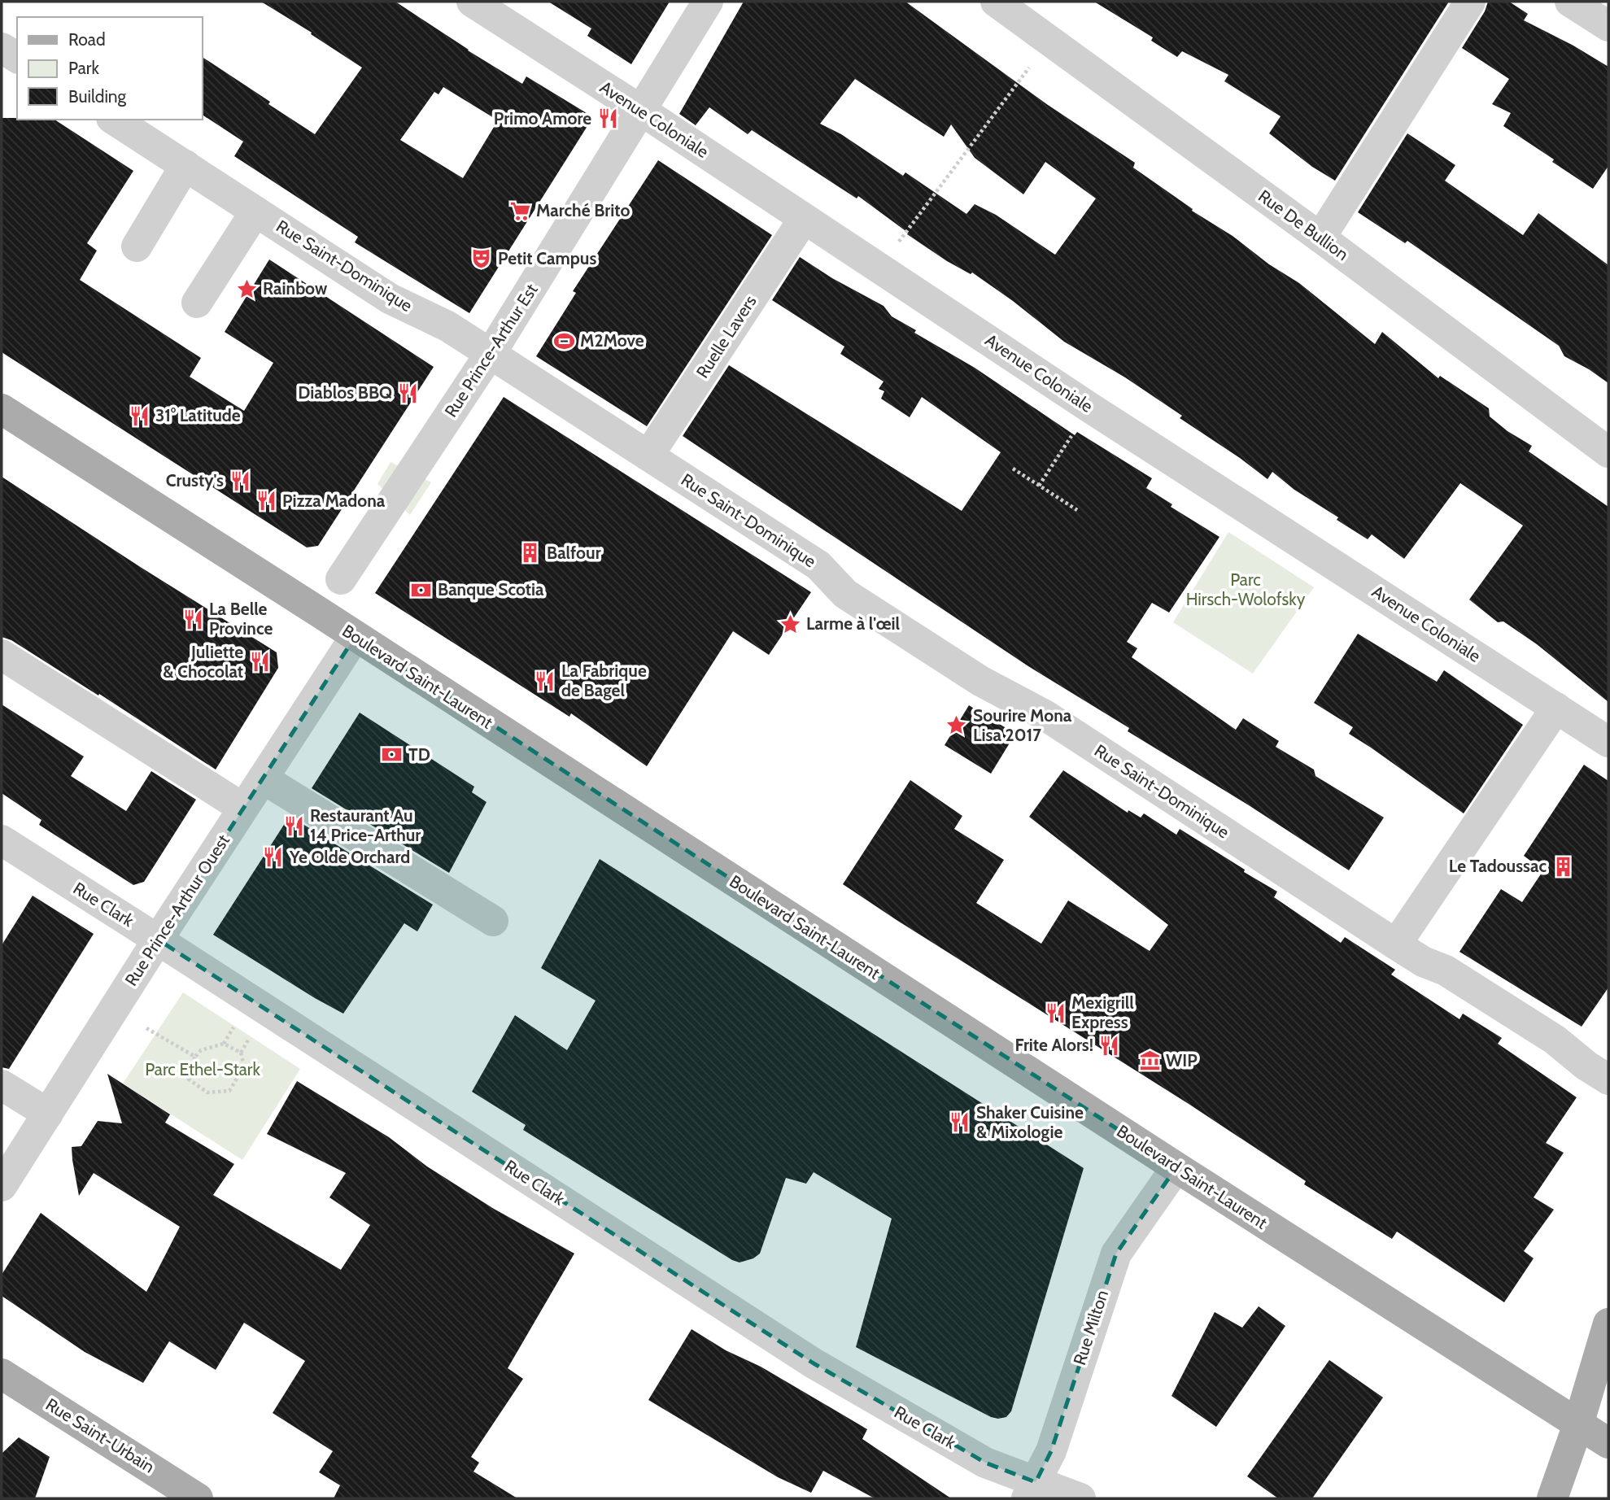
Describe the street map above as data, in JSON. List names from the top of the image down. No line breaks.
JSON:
{"streets":{"main road":["Boulevard Saint-Laurent","Rue Saint-Urbain"],"street":["Avenue Coloniale","Rue De Bullion","Rue Saint-Dominique","Ruelle Lavers","Rue Prince-Arthur Est","Rue Clark","Rue Prince-Arthur Ouest","Rue Milton"]},"crossings":[["Avenue Coloniale","Ruelle Lavers"],["Avenue Coloniale","Rue Prince-Arthur Est"],["Rue Saint-Dominique","Ruelle Lavers"],["Rue Saint-Dominique","Rue Prince-Arthur Est"],["Boulevard Saint-Laurent","Rue Prince-Arthur Ouest"],["Boulevard Saint-Laurent","Rue Milton"],["Rue Clark","Rue Prince-Arthur Ouest"],["Rue Clark","Rue Milton"]],"parks":["Parc Hirsch-Wolofsky","Parc Ethel-Stark"],"places":{"restaurant":["Primo Amore","Diablos BBQ","31° Latitude","Crusty's","Pizza Madona","La Belle Province","Juliette & Chocolat","La Fabrique de Bagel","Restaurant Au 14 Price-Arthur","Ye Olde Orchard","Mexigrill Express","Frite Alors!","Shaker Cuisine & Mixologie"],"supermarket":["Marché Brito"],"theatre":["Petit Campus"],"place":["Rainbow","Larme à l'œil","Sourire Mona Lisa 2017"],"sports":["M2Move"],"building":["Balfour","Le Tadoussac"],"bank":["Banque Scotia","TD"],"museum":["WIP"]},"legend":["Road","Park","Building"]}
